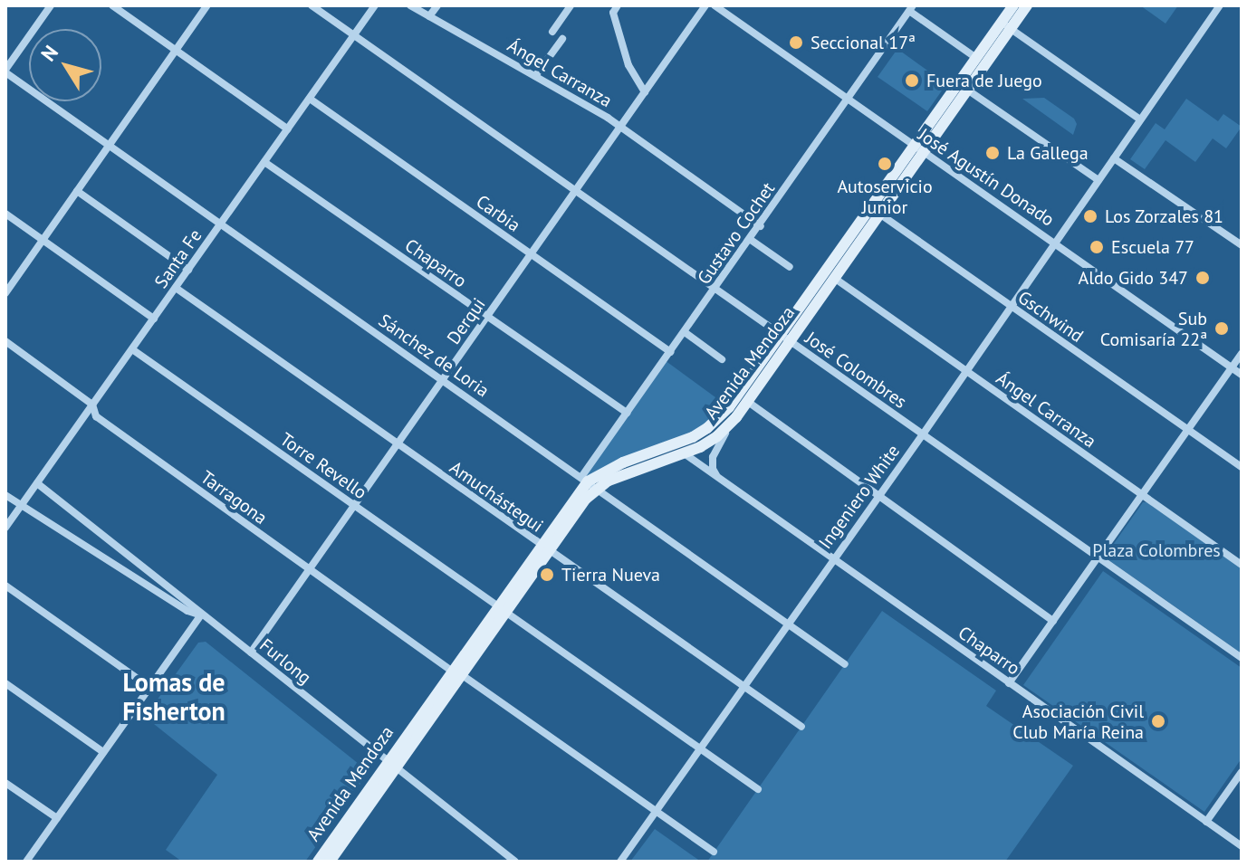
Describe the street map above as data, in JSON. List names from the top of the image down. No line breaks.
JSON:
{"streets":{"main road":["Avenida Mendoza"],"street":["Ángel Carranza","José Agustín Donado","Carbia","Gustavo Cochet","Santa Fe","Chaparro","Gschwind","Derqui","Sánchez de Loria","José Colombres","Torre Revello","Amuchástegui","Ingeniero White","Tarragona","Furlong"]},"crossings":[["Ángel Carranza","Gustavo Cochet"],["Ángel Carranza","Derqui"],["Ángel Carranza","Avenida Mendoza"],["Ángel Carranza","Ingeniero White"],["José Agustín Donado","Gustavo Cochet"],["José Agustín Donado","Avenida Mendoza"],["José Agustín Donado","Ingeniero White"],["Carbia","Gustavo Cochet"],["Carbia","Santa Fe"],["Carbia","Derqui"],["Gustavo Cochet","Chaparro"],["Gustavo Cochet","Sánchez de Loria"],["Gustavo Cochet","Avenida Mendoza"],["Gustavo Cochet","José Colombres"],["Santa Fe","Chaparro"],["Santa Fe","Sánchez de Loria"],["Santa Fe","José Colombres"],["Santa Fe","Torre Revello"],["Santa Fe","Amuchástegui"],["Santa Fe","Tarragona"],["Santa Fe","Furlong"],["Chaparro","Derqui"],["Chaparro","Avenida Mendoza"],["Chaparro","Ingeniero White"],["Gschwind","Avenida Mendoza"],["Gschwind","Ingeniero White"],["Derqui","Sánchez de Loria"],["Derqui","José Colombres"],["Derqui","Torre Revello"],["Derqui","Amuchástegui"],["Derqui","Tarragona"],["Derqui","Furlong"],["Sánchez de Loria","Avenida Mendoza"],["Sánchez de Loria","Ingeniero White"],["Avenida Mendoza","José Colombres"],["Avenida Mendoza","Torre Revello"],["Avenida Mendoza","Amuchástegui"],["Avenida Mendoza","Tarragona"],["Avenida Mendoza","Furlong"],["José Colombres","Ingeniero White"],["Torre Revello","Ingeniero White"],["Amuchástegui","Ingeniero White"],["Ingeniero White","Tarragona"]],"districts":["Lomas de Fisherton"],"parks":["Plaza Colombres"],"places":["Seccional 17ª","Fuera de Juego","La Gallega","Autoservicio Junior","Los Zorzales 81","Escuela 77","Aldo Gido 347","Sub Comisaría 22ª","Tierra Nueva","Asociación Civil Club María Reina"],"north":"top left"}
